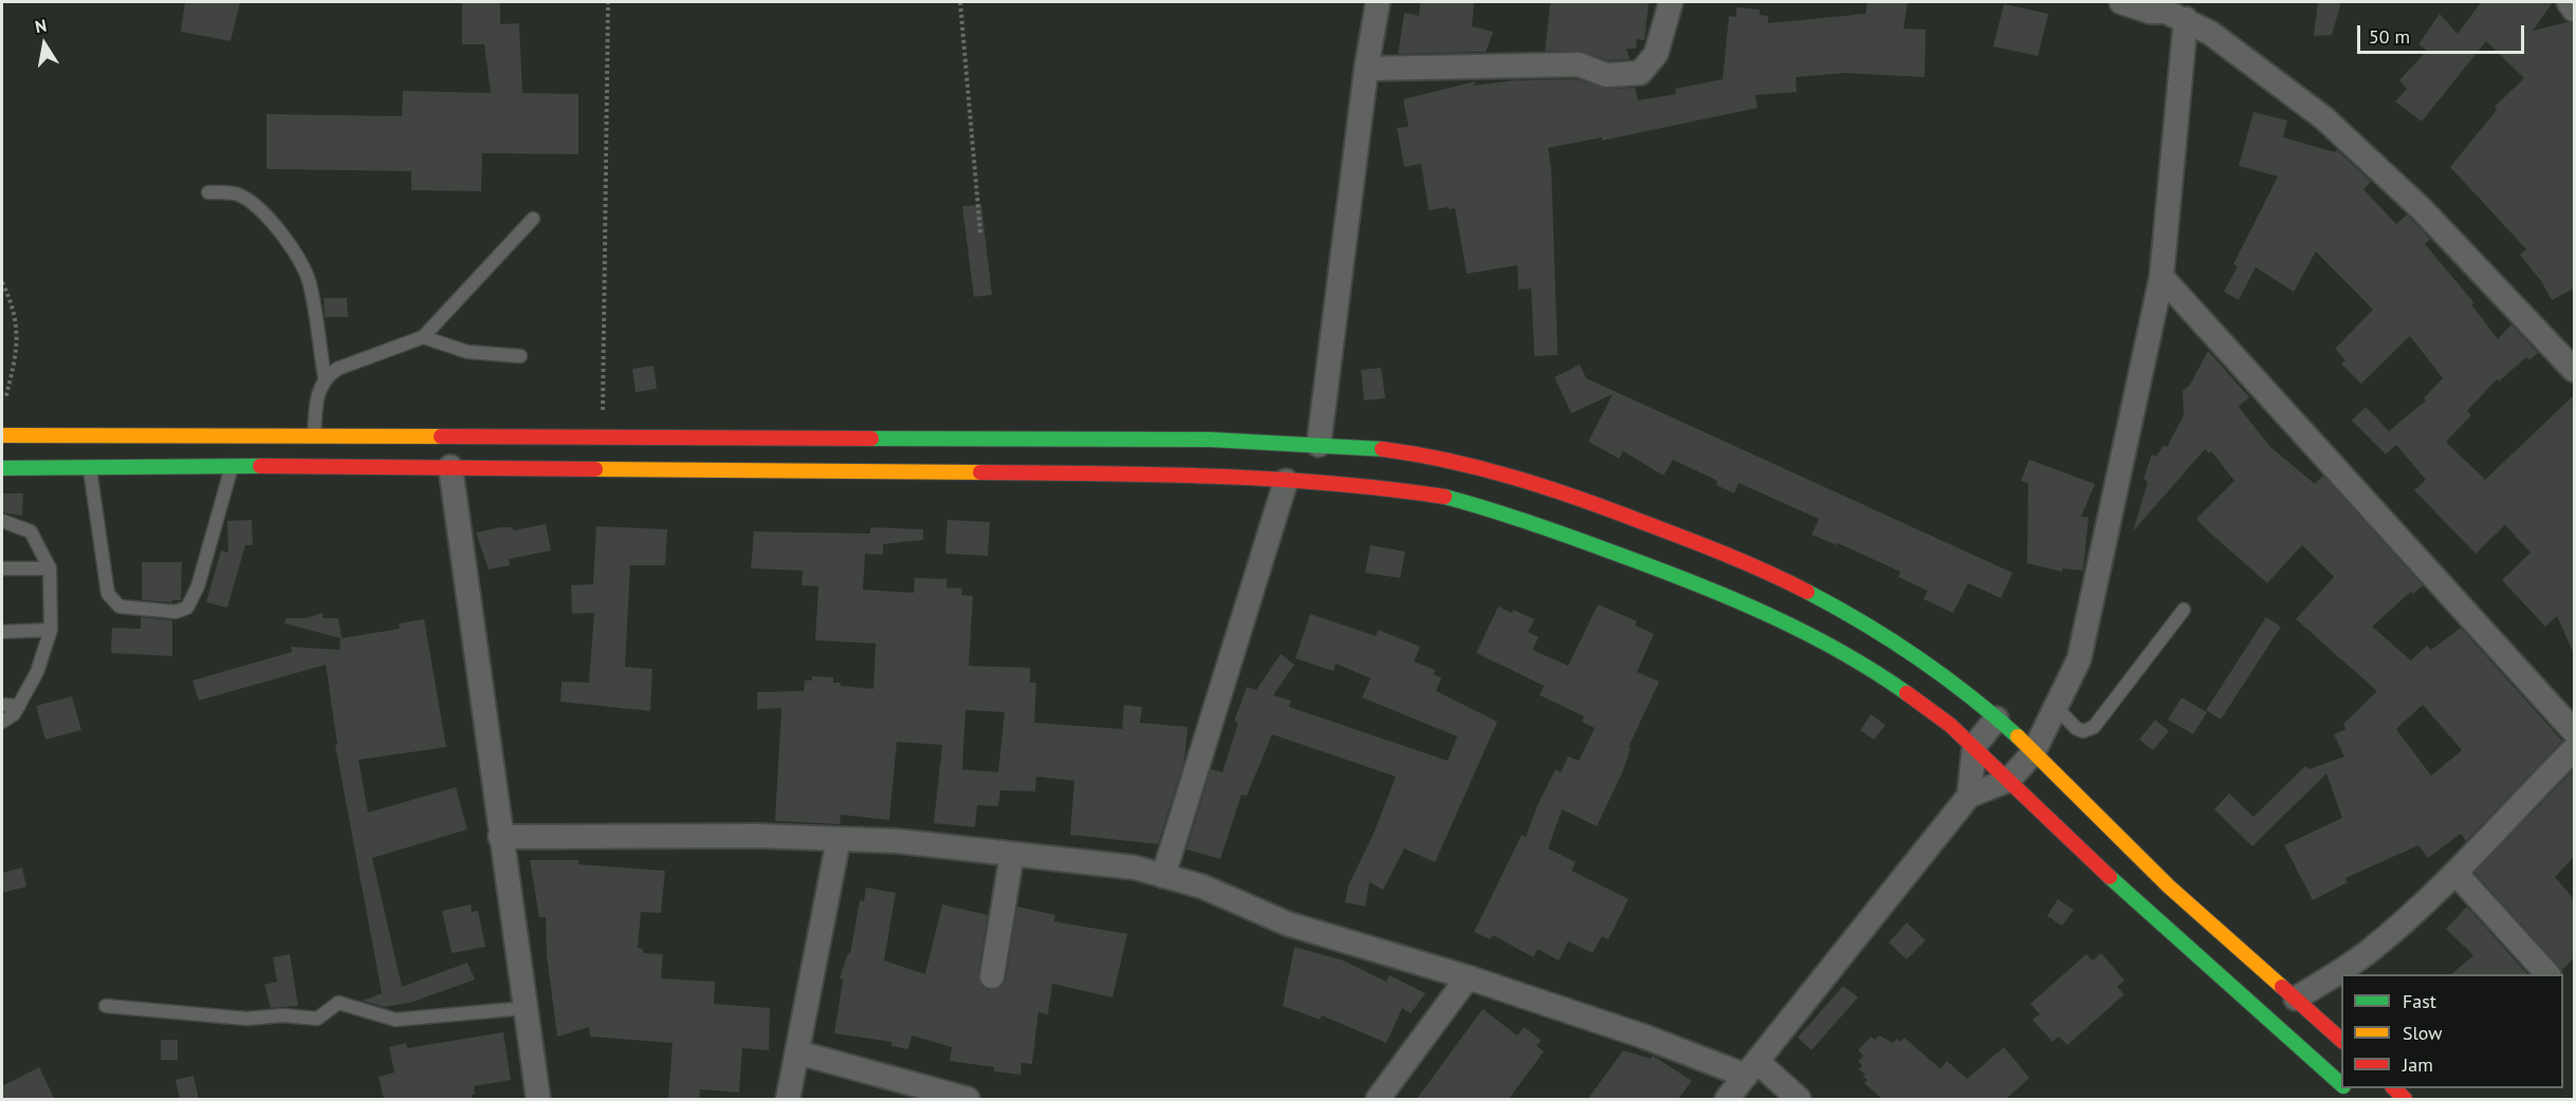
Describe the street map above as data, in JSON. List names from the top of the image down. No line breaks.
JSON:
{"legend":["Fast","Slow","Jam"],"scale_bar":"50 m","north":"top"}
